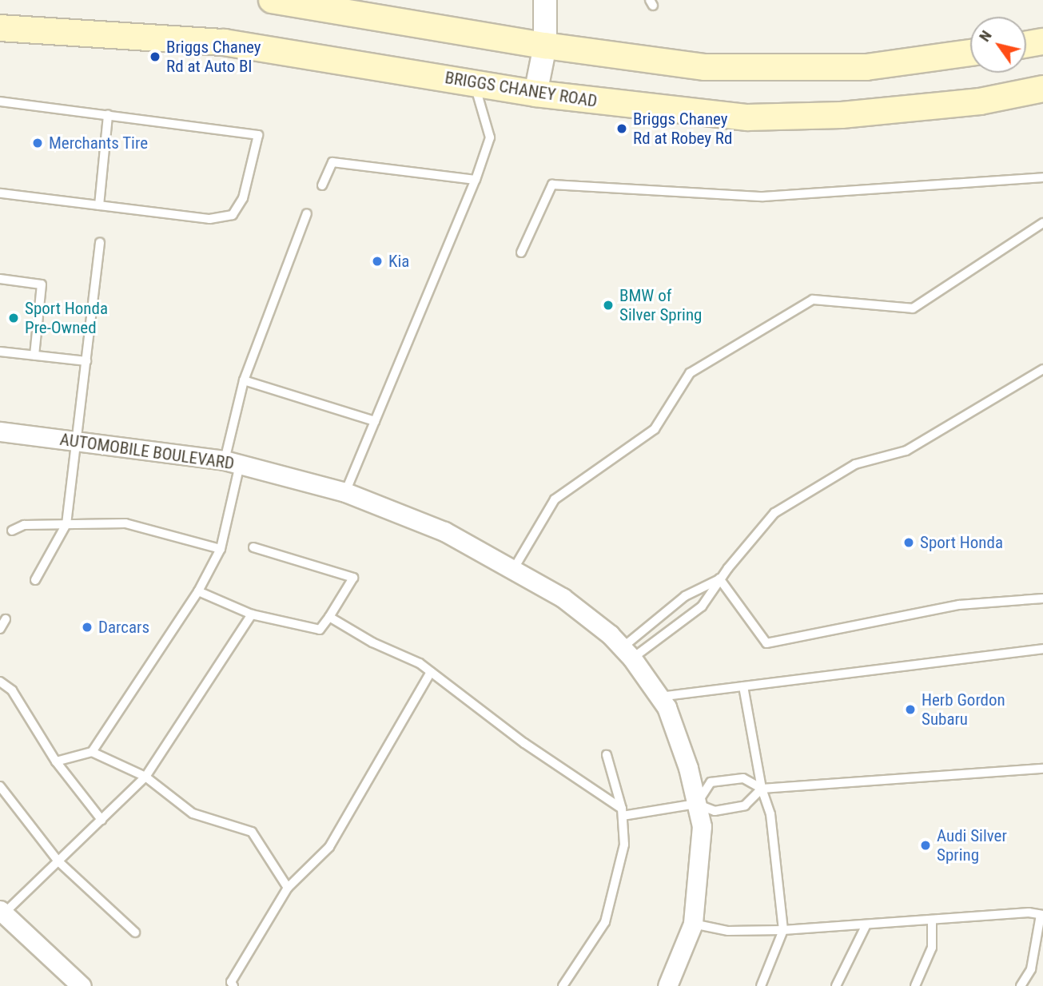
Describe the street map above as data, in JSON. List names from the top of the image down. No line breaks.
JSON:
{"streets":{"main road":["BRIGGS CHANEY ROAD"],"street":["AUTOMOBILE BOULEVARD"]},"places":["Briggs Chaney Rd at Auto Bl","Briggs Chaney Rd at Robey Rd","Merchants Tire","Kia","BMW of Silver Spring","Sport Honda Pre-Owned","Sport Honda","Darcars","Herb Gordon Subaru","Audi Silver Spring"],"north":"top left"}
